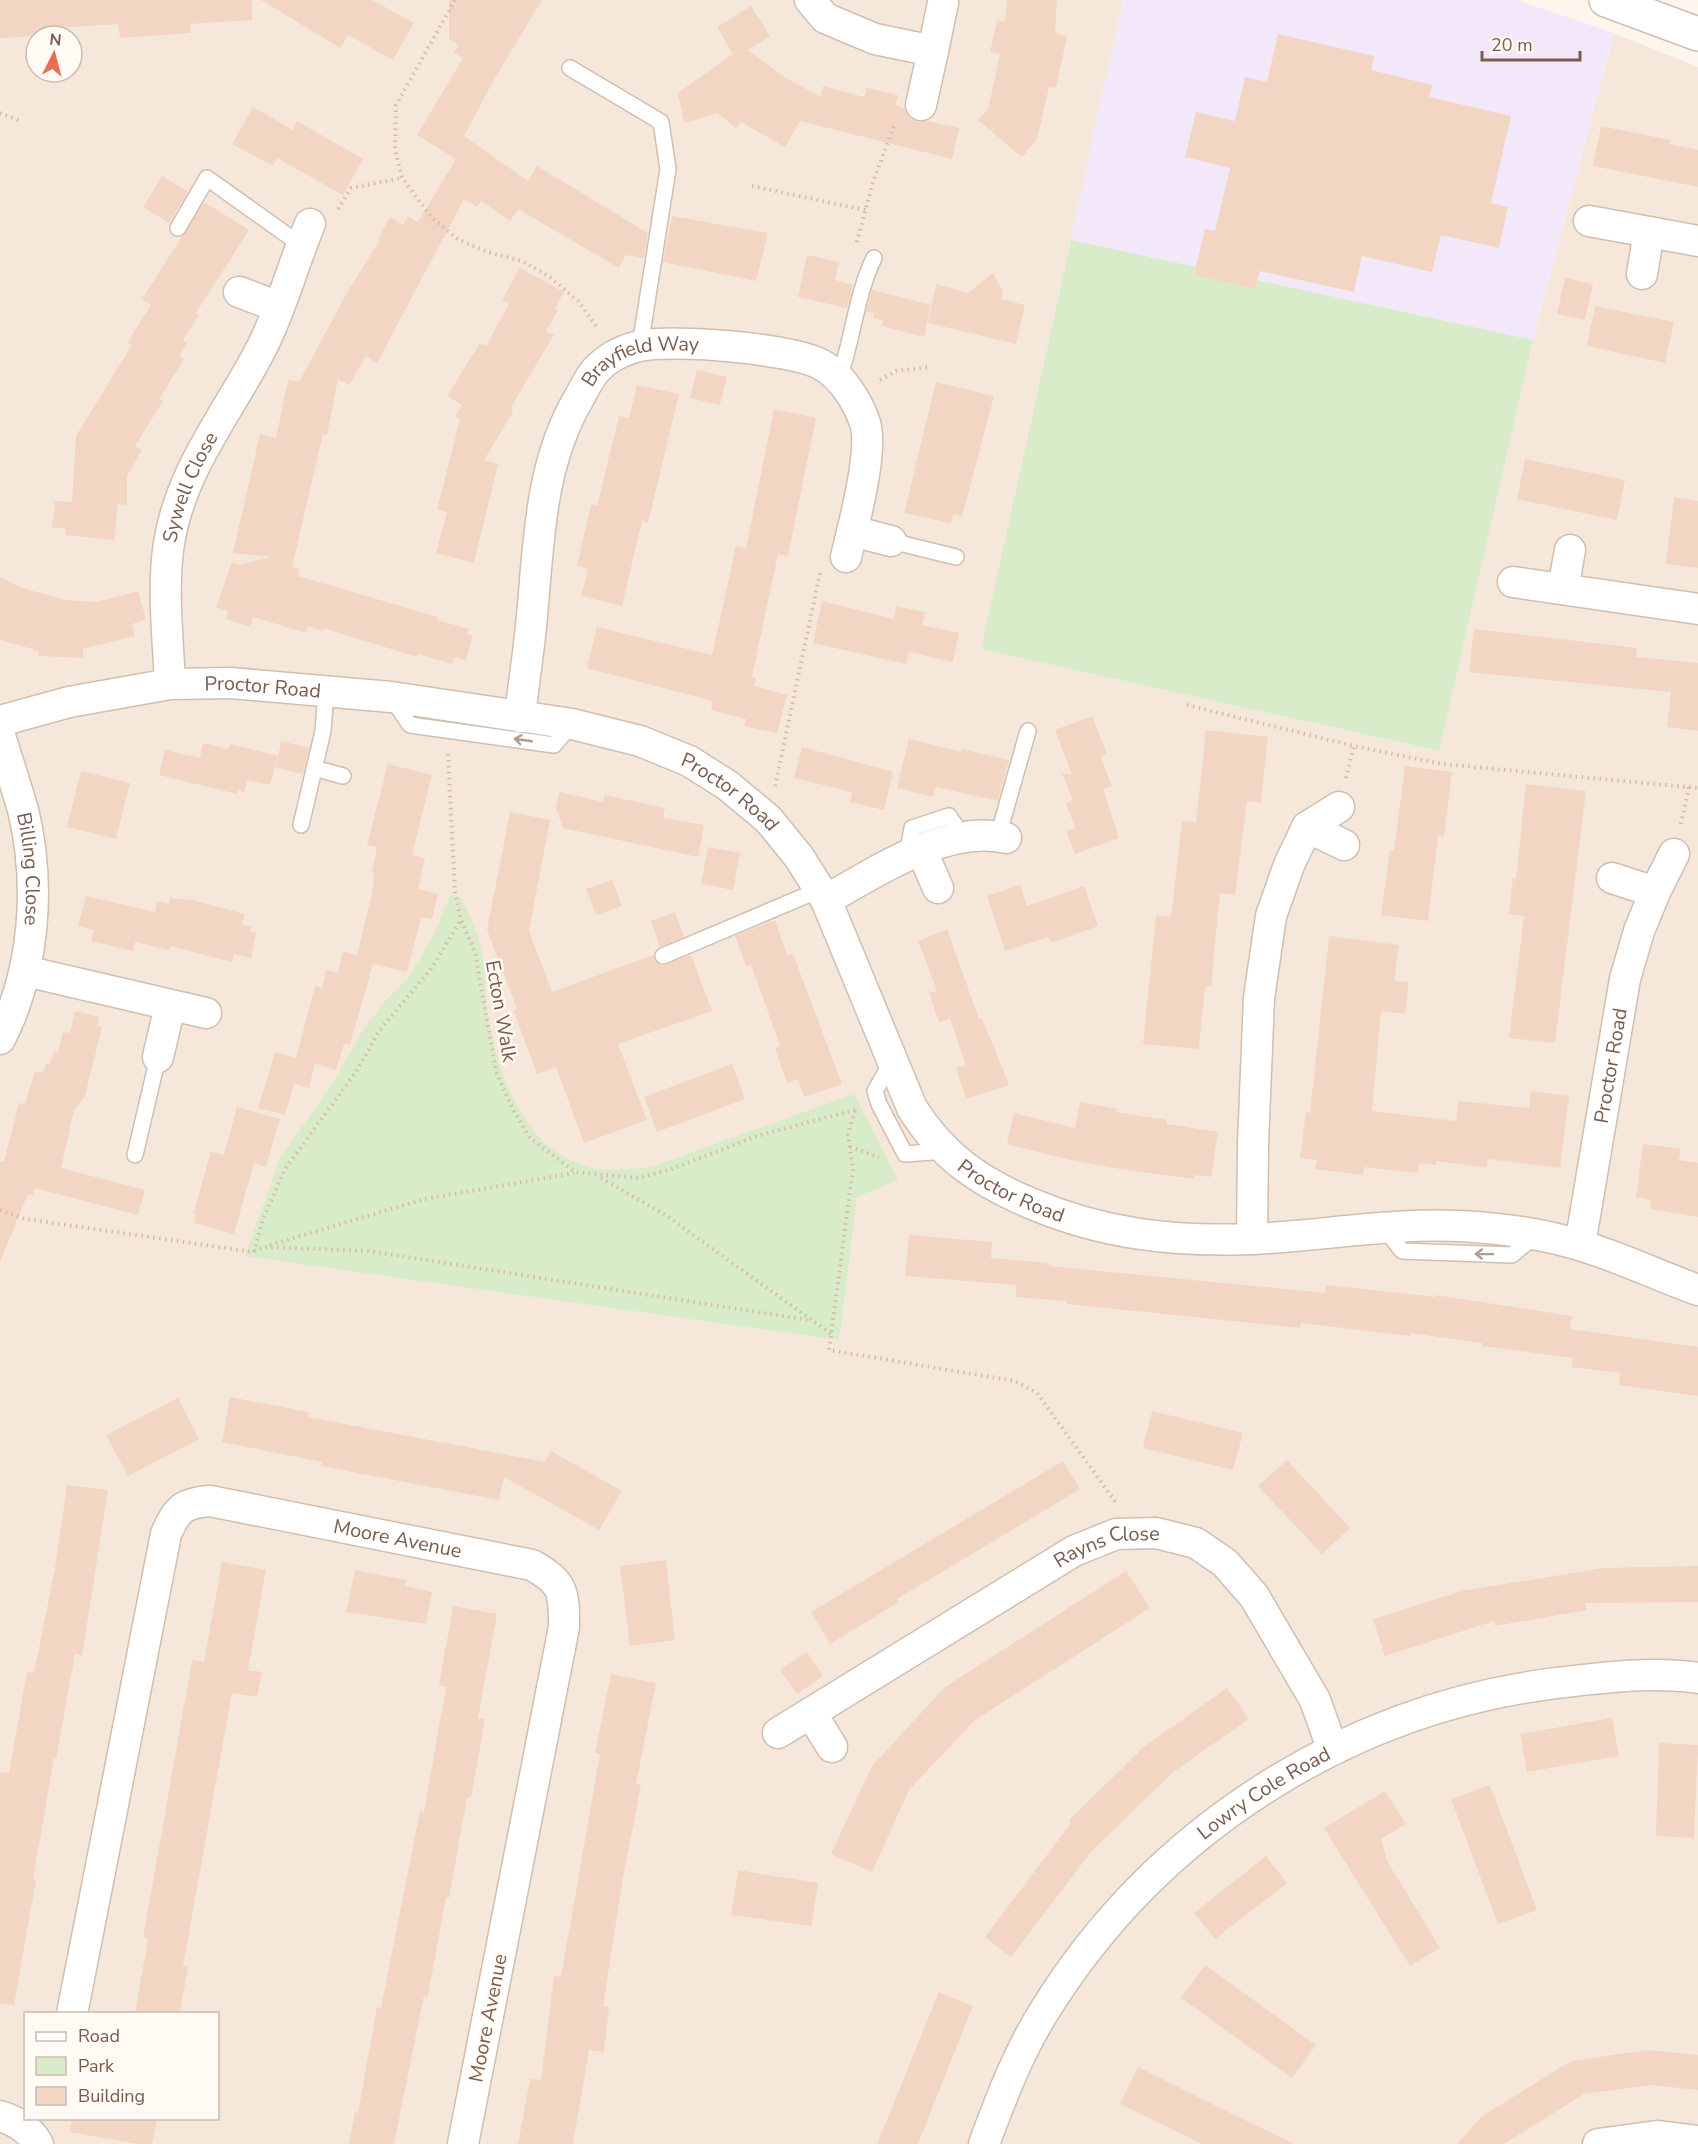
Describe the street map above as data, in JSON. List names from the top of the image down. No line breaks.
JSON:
{"streets":{"street":["Brayfield Way","Sywell Close","Proctor Road","Billing Close","Moore Avenue","Rayns Close","Lowry Cole Road"],"path":["Ecton Walk"]},"crossings":[["Brayfield Way","Proctor Road"],["Sywell Close","Proctor Road"],["Rayns Close","Lowry Cole Road"]],"legend":["Road","Park","Building"],"scale_bar":"20 m","north":"top"}
